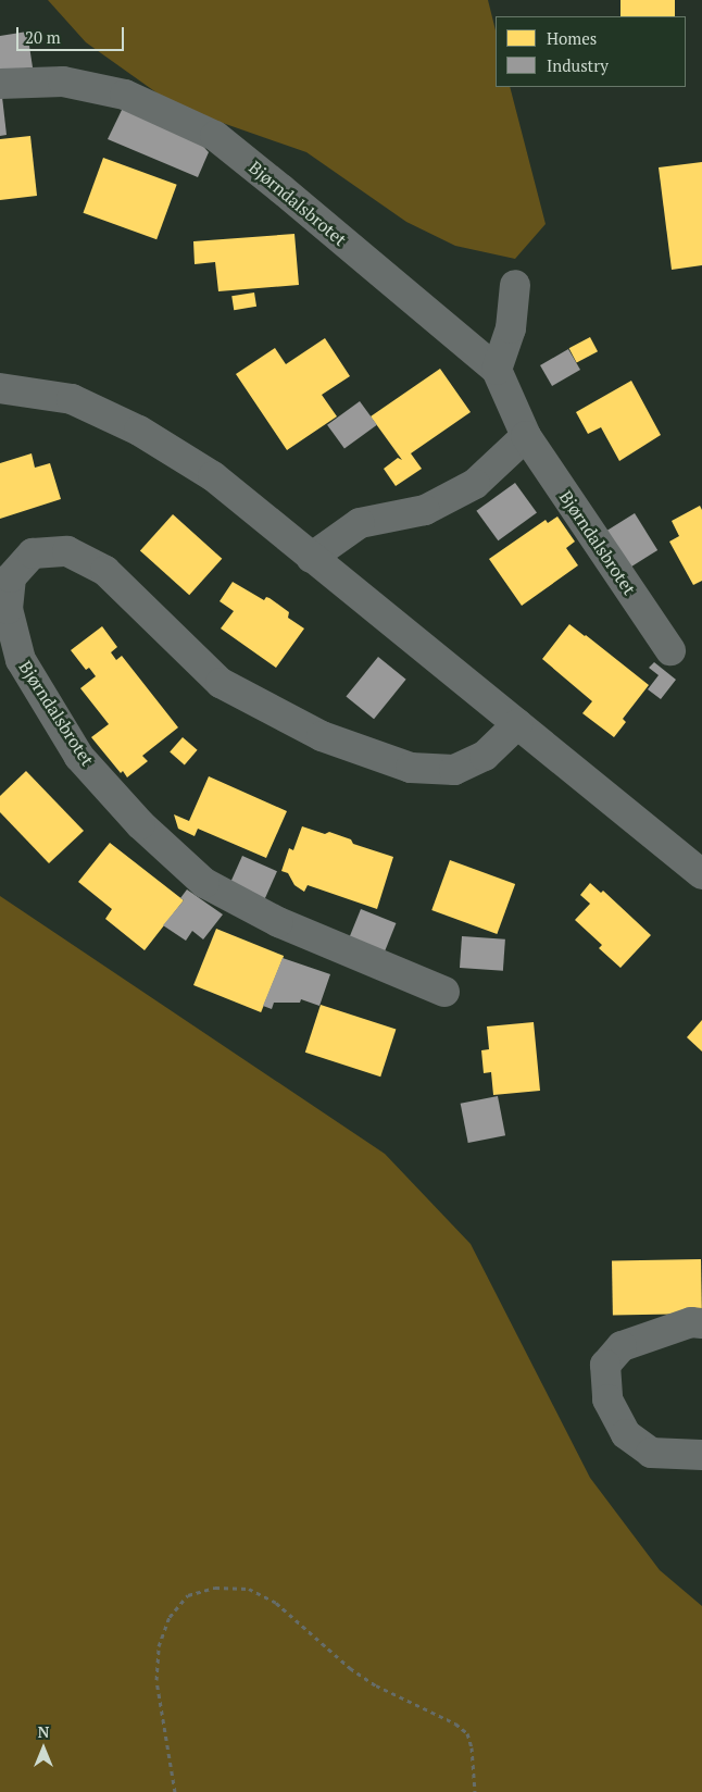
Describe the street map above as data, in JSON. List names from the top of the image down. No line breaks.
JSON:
{"streets":{"street":["Bjørndalsbrotet"]},"legend":["Homes","Industry"],"scale_bar":"20 m","north":"top"}
